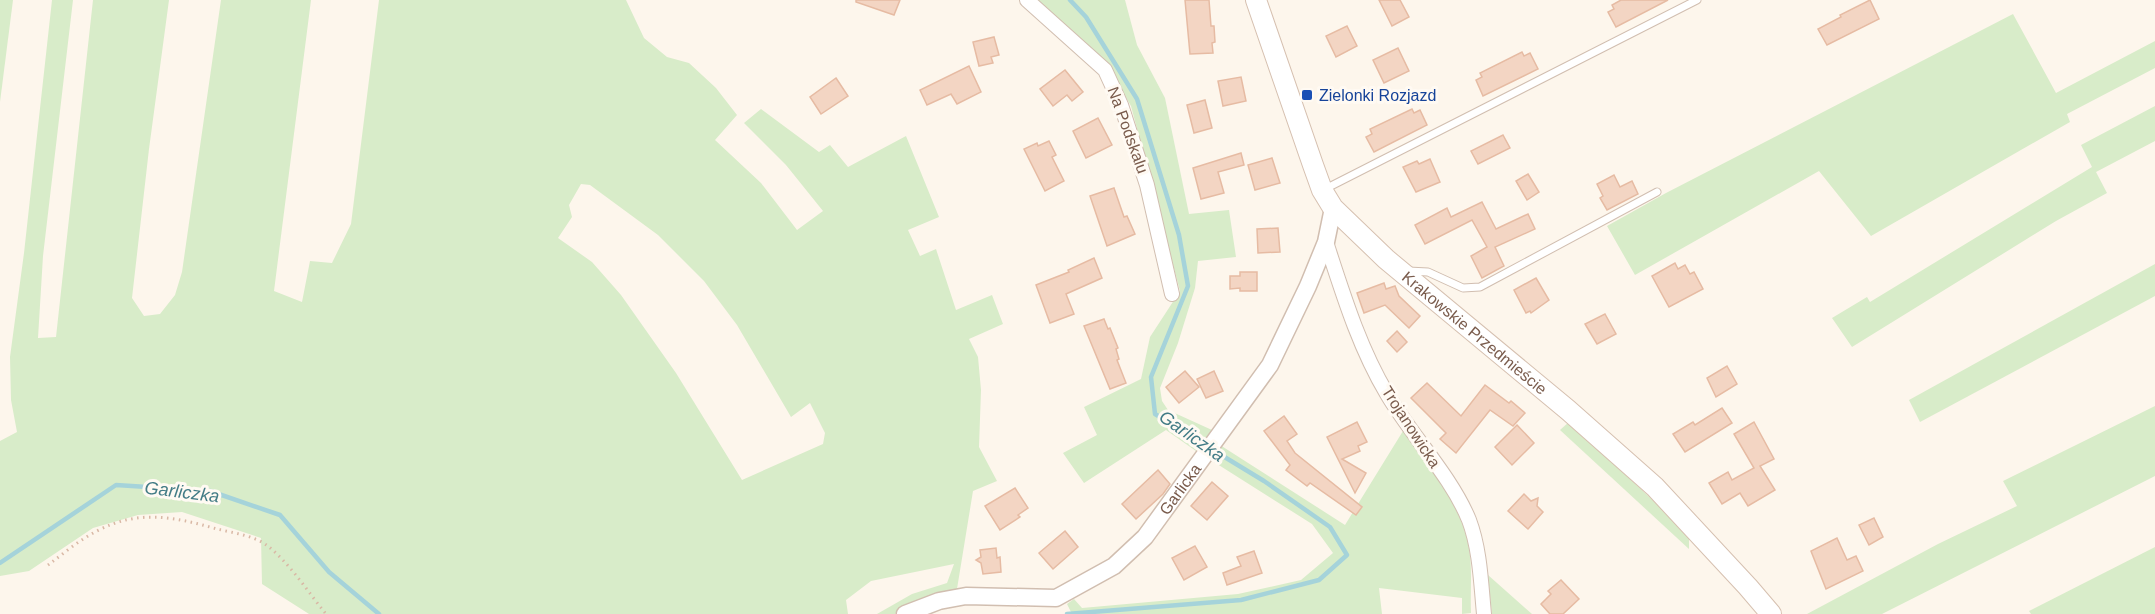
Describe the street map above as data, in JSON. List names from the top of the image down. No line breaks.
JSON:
{"streets":{"main road":["Krakowskie Przedmieście"],"street":["Na Podskalu","Trojanowicka","Garlicka"]},"crossings":[["Krakowskie Przedmieście","Garlicka"],["Trojanowicka","Garlicka"]],"water":["Garliczka"],"places":{"transit":["Zielonki Rozjazd"]}}
